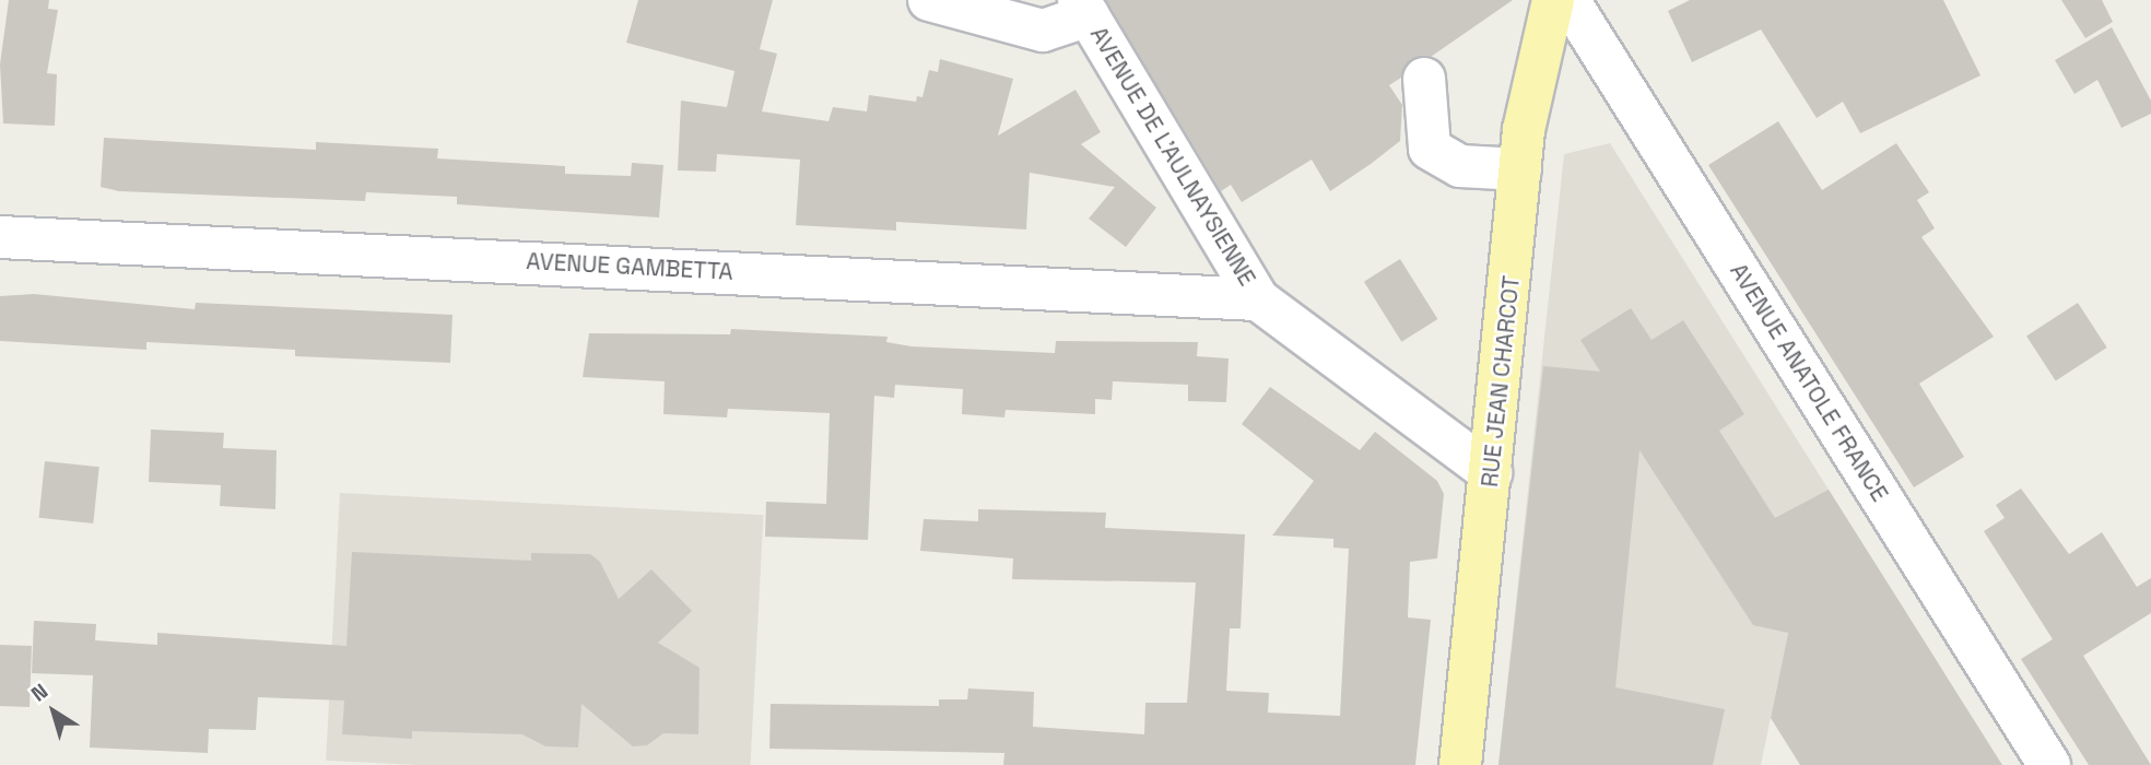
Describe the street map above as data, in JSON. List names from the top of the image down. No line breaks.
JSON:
{"streets":{"main road":["RUE JEAN CHARCOT"],"street":["AVENUE DE L'AULNAYSIENNE","AVENUE GAMBETTA","AVENUE ANATOLE FRANCE"]},"crossings":[["AVENUE DE L'AULNAYSIENNE","AVENUE GAMBETTA"],["AVENUE DE L'AULNAYSIENNE","RUE JEAN CHARCOT"]],"north":"top left"}
